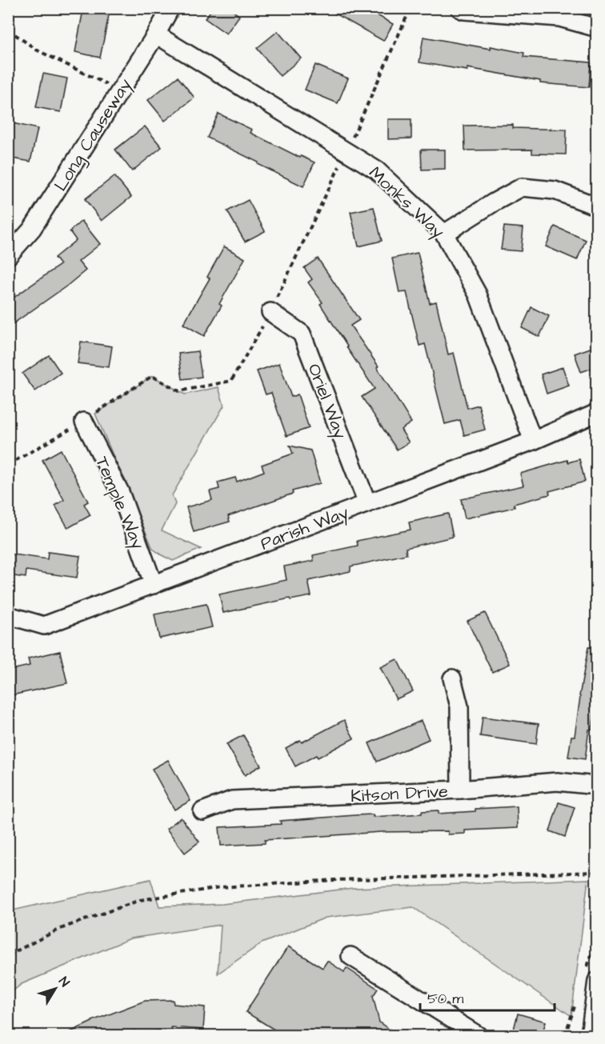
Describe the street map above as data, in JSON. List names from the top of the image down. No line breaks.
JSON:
{"streets":{"street":["Long Causeway","Monks Way","Oriel Way","Temple Way","Parish Way","Kitson Drive"]},"crossings":[["Long Causeway","Monks Way"],["Monks Way","Parish Way"],["Oriel Way","Parish Way"],["Temple Way","Parish Way"]],"scale_bar":"50 m","north":"top right"}
